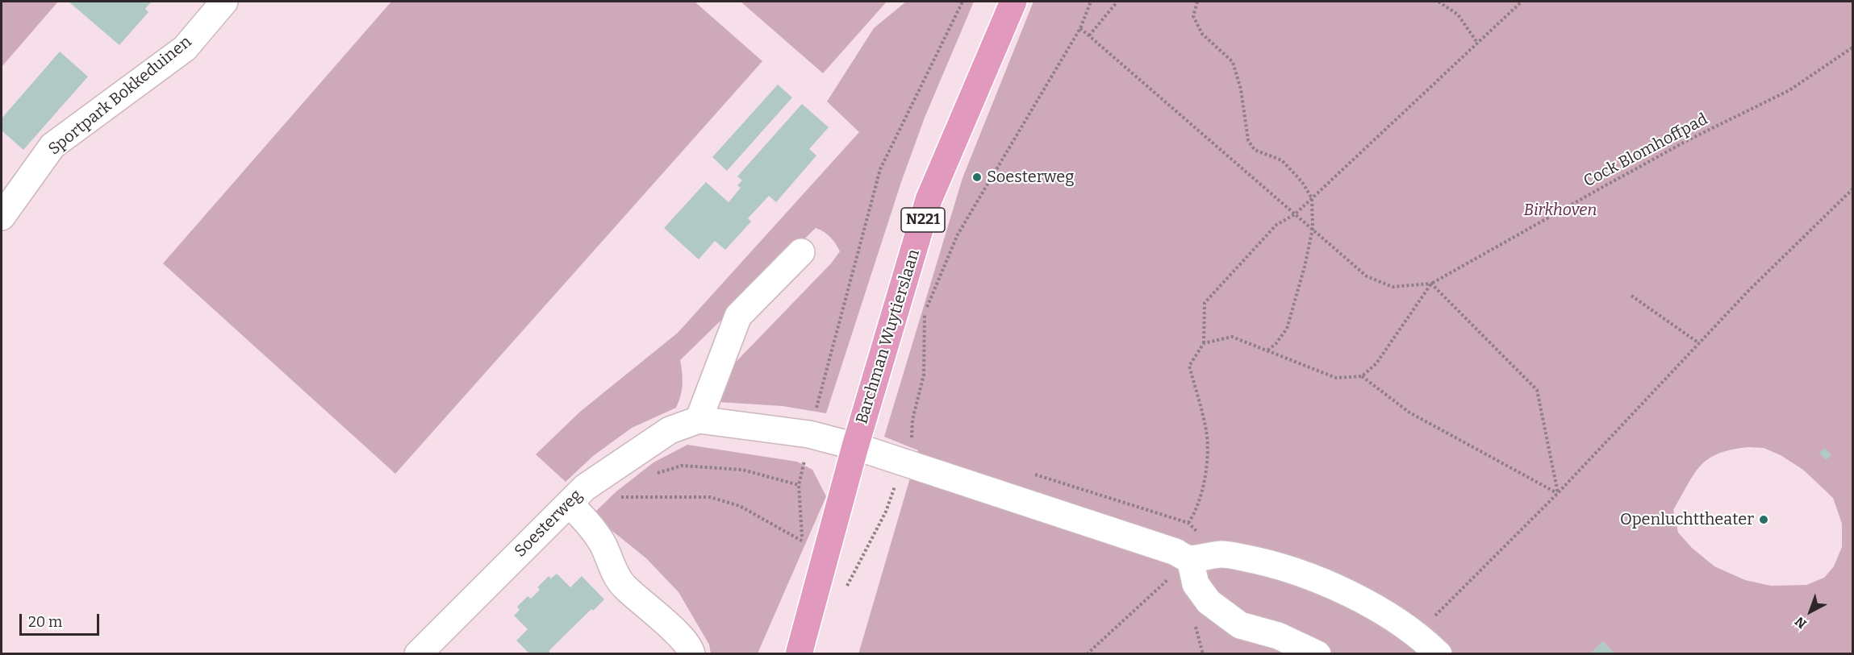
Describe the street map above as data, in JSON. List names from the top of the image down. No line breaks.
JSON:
{"streets":{"main road":["N221","Barchman Wuytierslaan"],"street":["Sportpark Bokkeduinen","Soesterweg"],"path":["Cock Blomhoffpad"]},"crossings":[["Barchman Wuytierslaan","Soesterweg"]],"parks":["Birkhoven"],"places":["Soesterweg","Openluchttheater"],"scale_bar":"20 m","north":"bottom left"}
